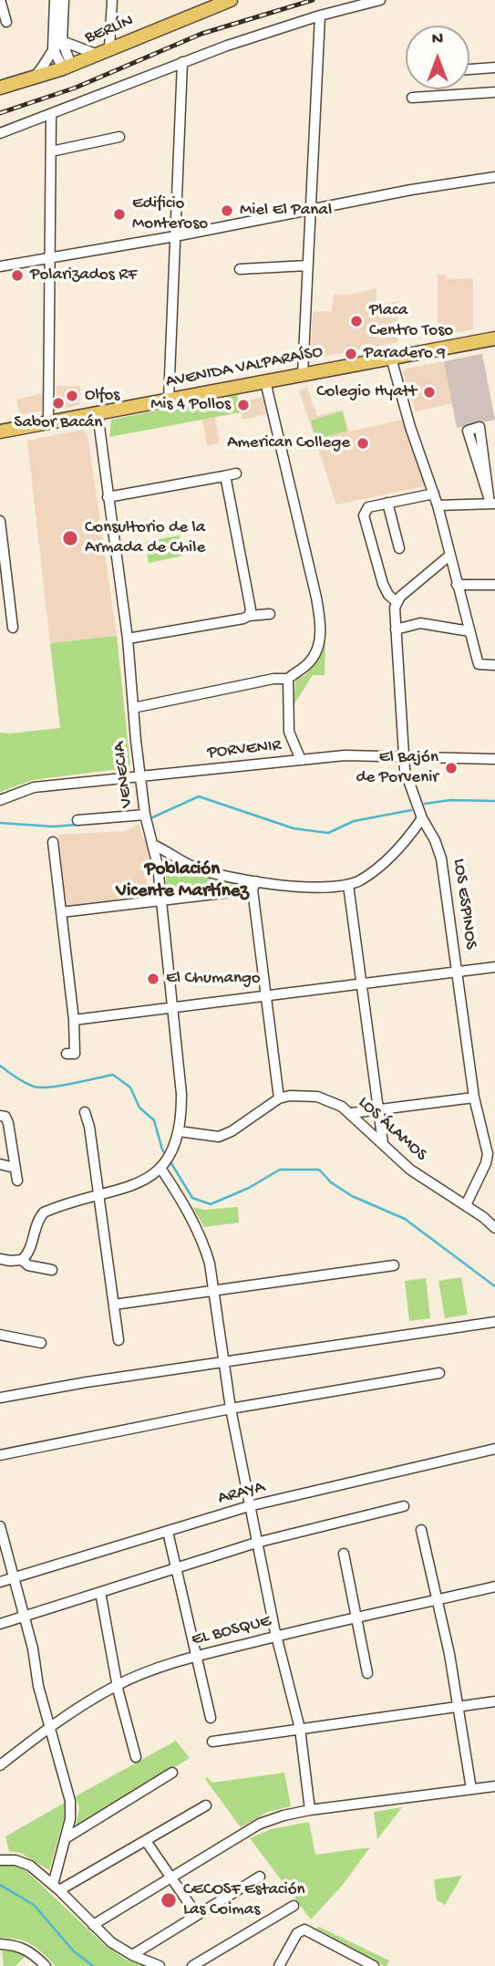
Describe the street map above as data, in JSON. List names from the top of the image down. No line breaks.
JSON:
{"streets":{"main road":["BERLÍN","AVENIDA VALPARAÍSO"],"street":["PORVENIR","VENECIA","LOS ESPINOS","LOS ÁLAMOS","ARAYA","EL BOSQUE"]},"crossings":[["AVENIDA VALPARAÍSO","VENECIA"],["PORVENIR","VENECIA"],["PORVENIR","LOS ESPINOS"],["LOS ESPINOS","LOS ÁLAMOS"]],"districts":["Población Vicente Martínez"],"places":["Miel El Panal","Edificio Monteroso","Polarizados RF","Placa Centro Toso","Paradero 9","Colegio Hyatt","Olfos","Sabor Bacán","Mis 4 Pollos","American College","Consultorio de la Armada de Chile","El Bajón de Porvenir","El Chumango","CECOSF Estación Las Coimas"],"north":"top"}
